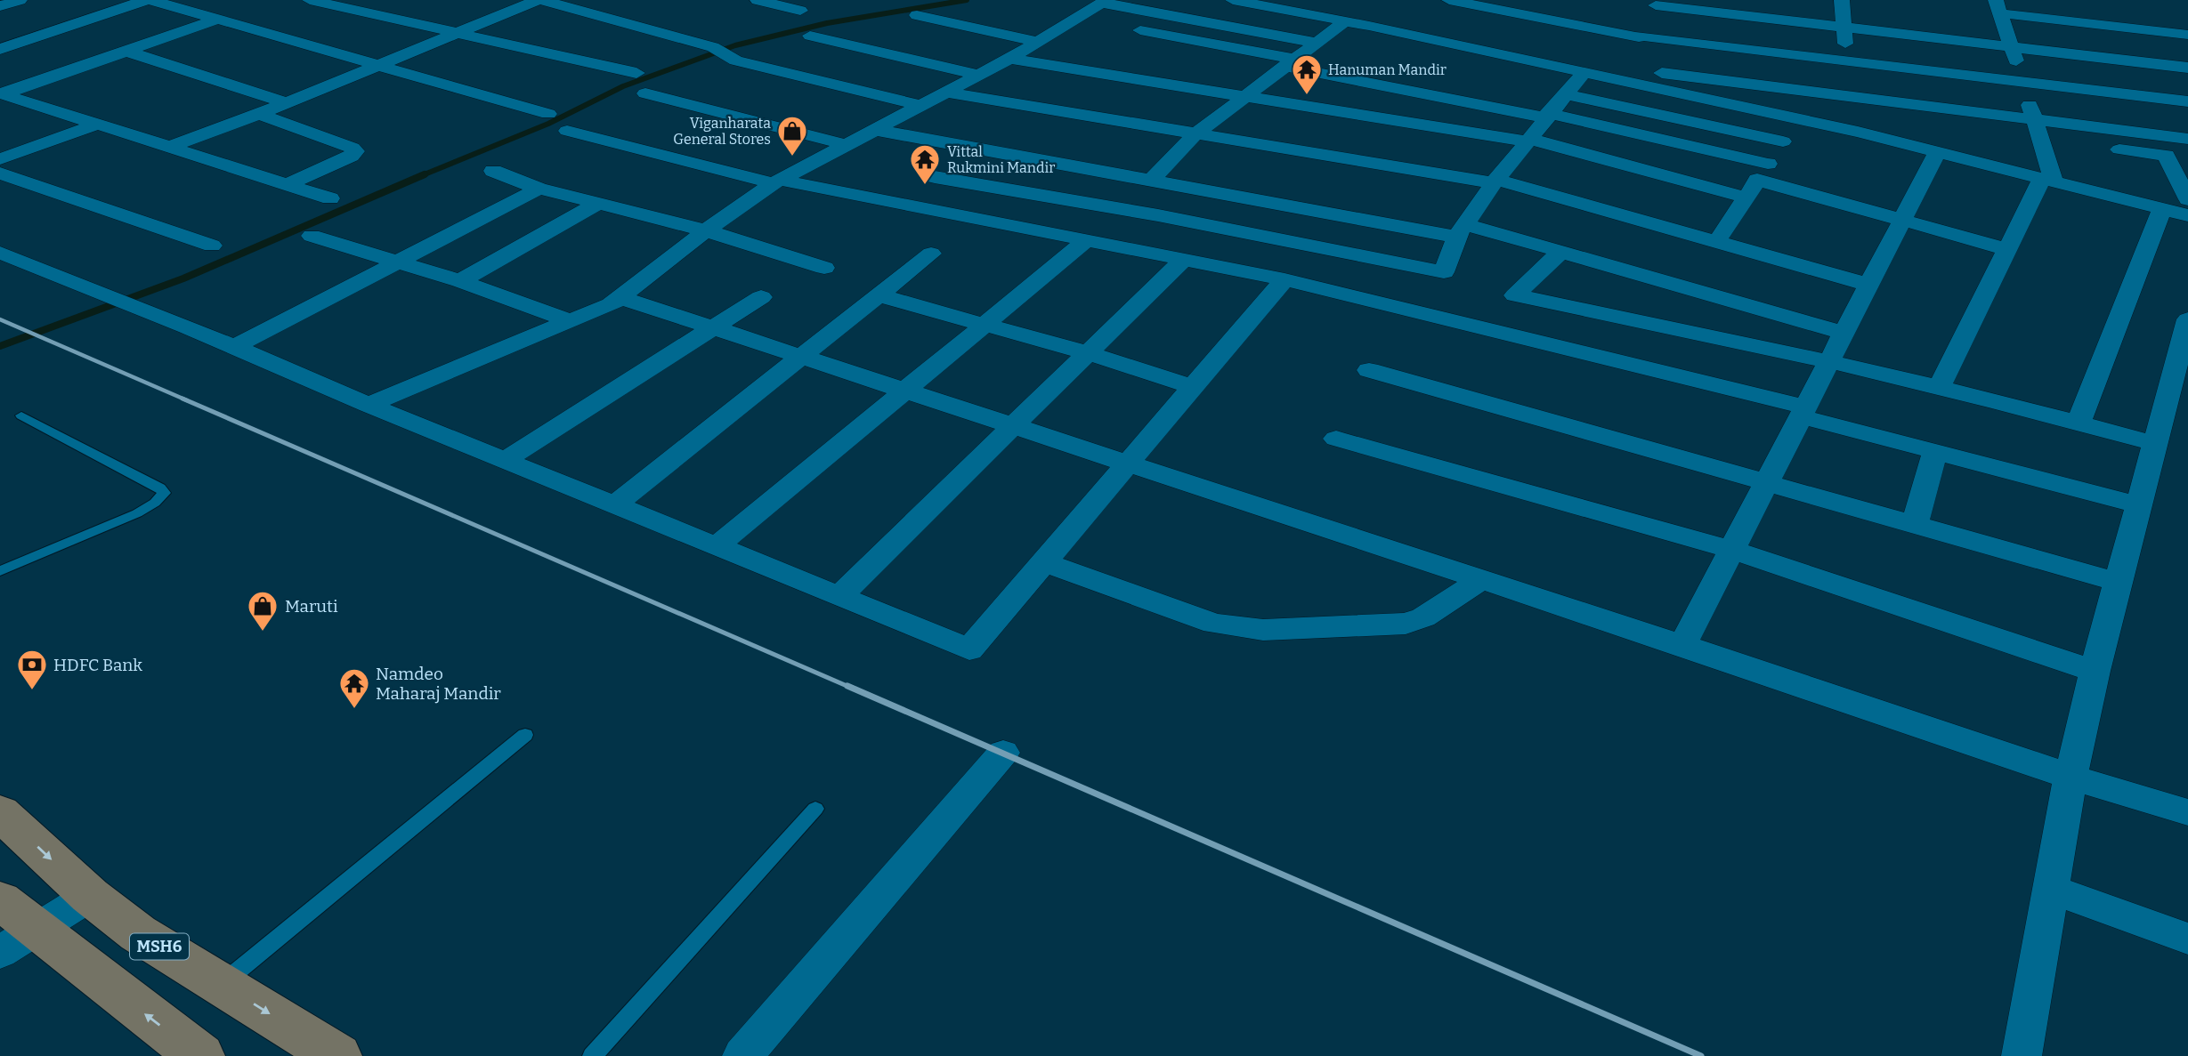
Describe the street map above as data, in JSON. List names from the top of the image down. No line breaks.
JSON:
{"streets":{"main road":["MSH6"]},"places":{"temple":["Hanuman Mandir","Vittal Rukmini Mandir","Namdeo Maharaj Mandir"],"shop":["Viganharata General Stores","Maruti"],"bank":["HDFC Bank"]}}
